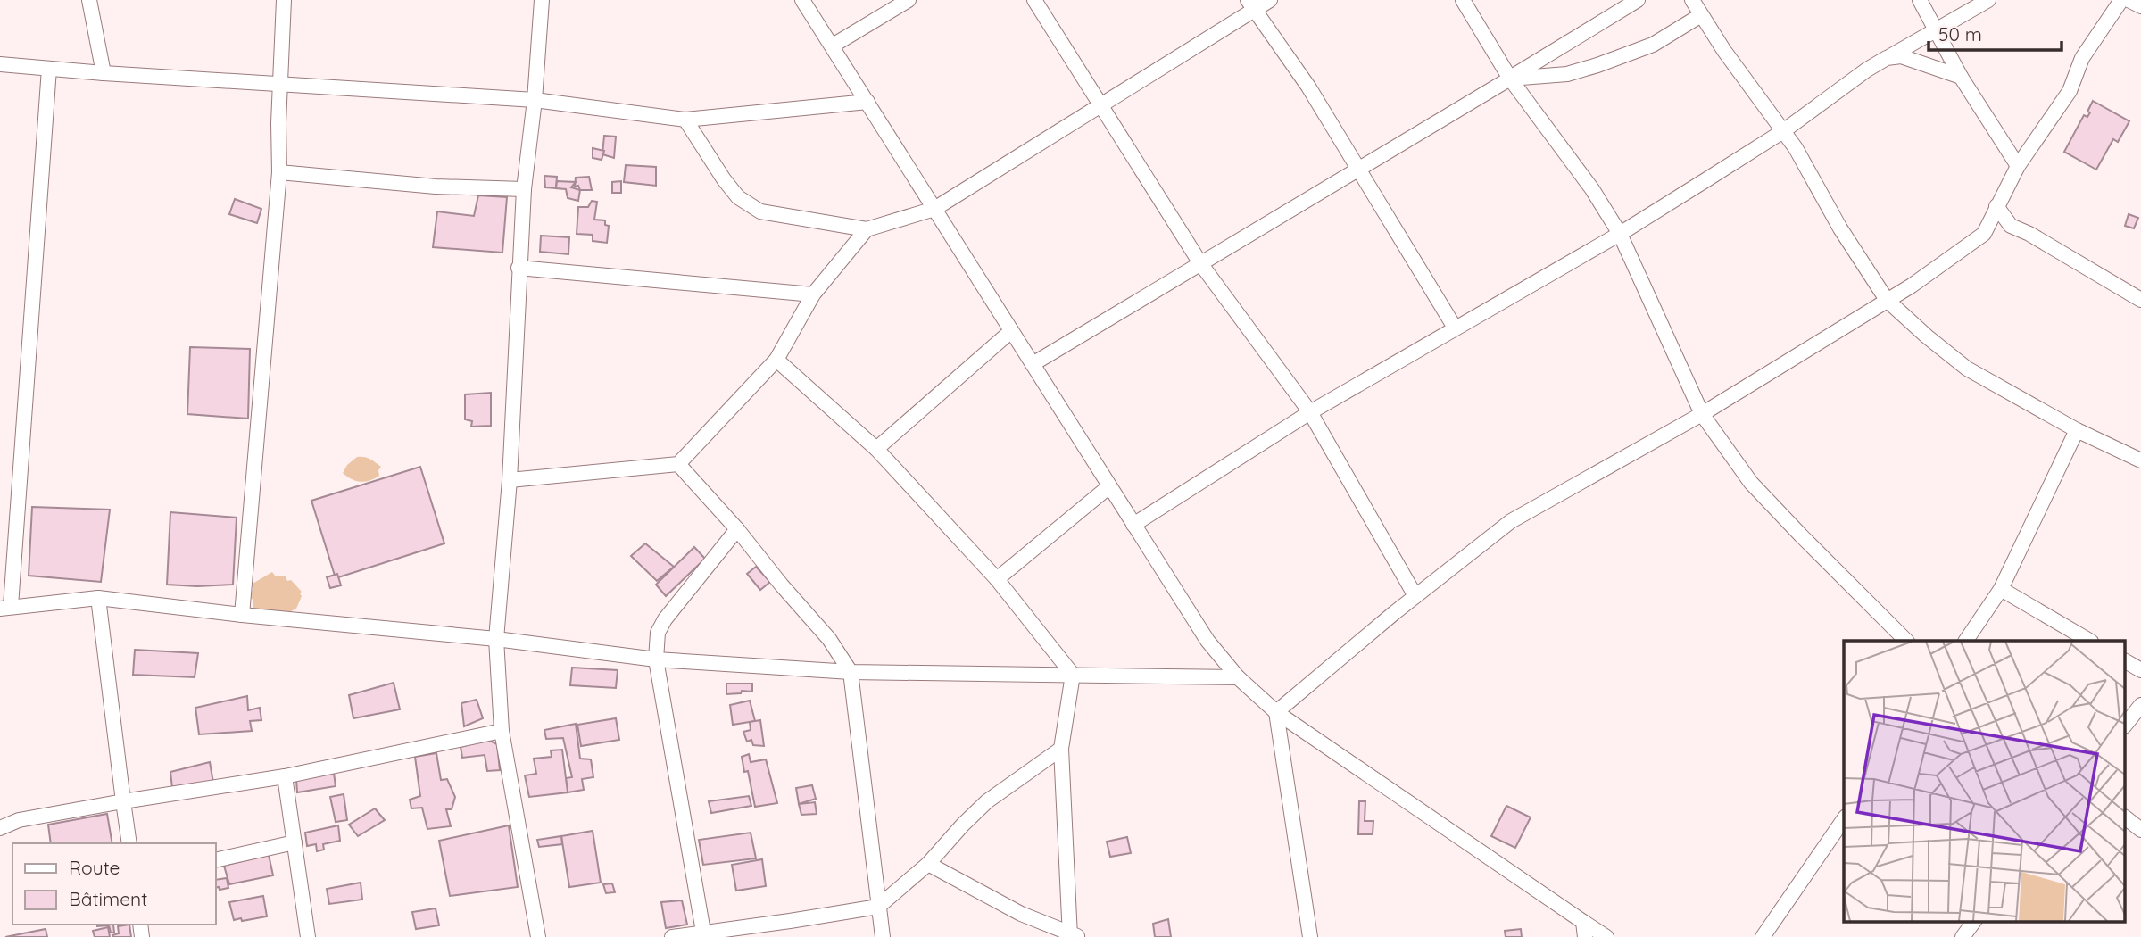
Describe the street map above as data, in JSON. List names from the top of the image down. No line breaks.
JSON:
{"legend":["Route","Bâtiment"],"scale_bar":"50 m"}
